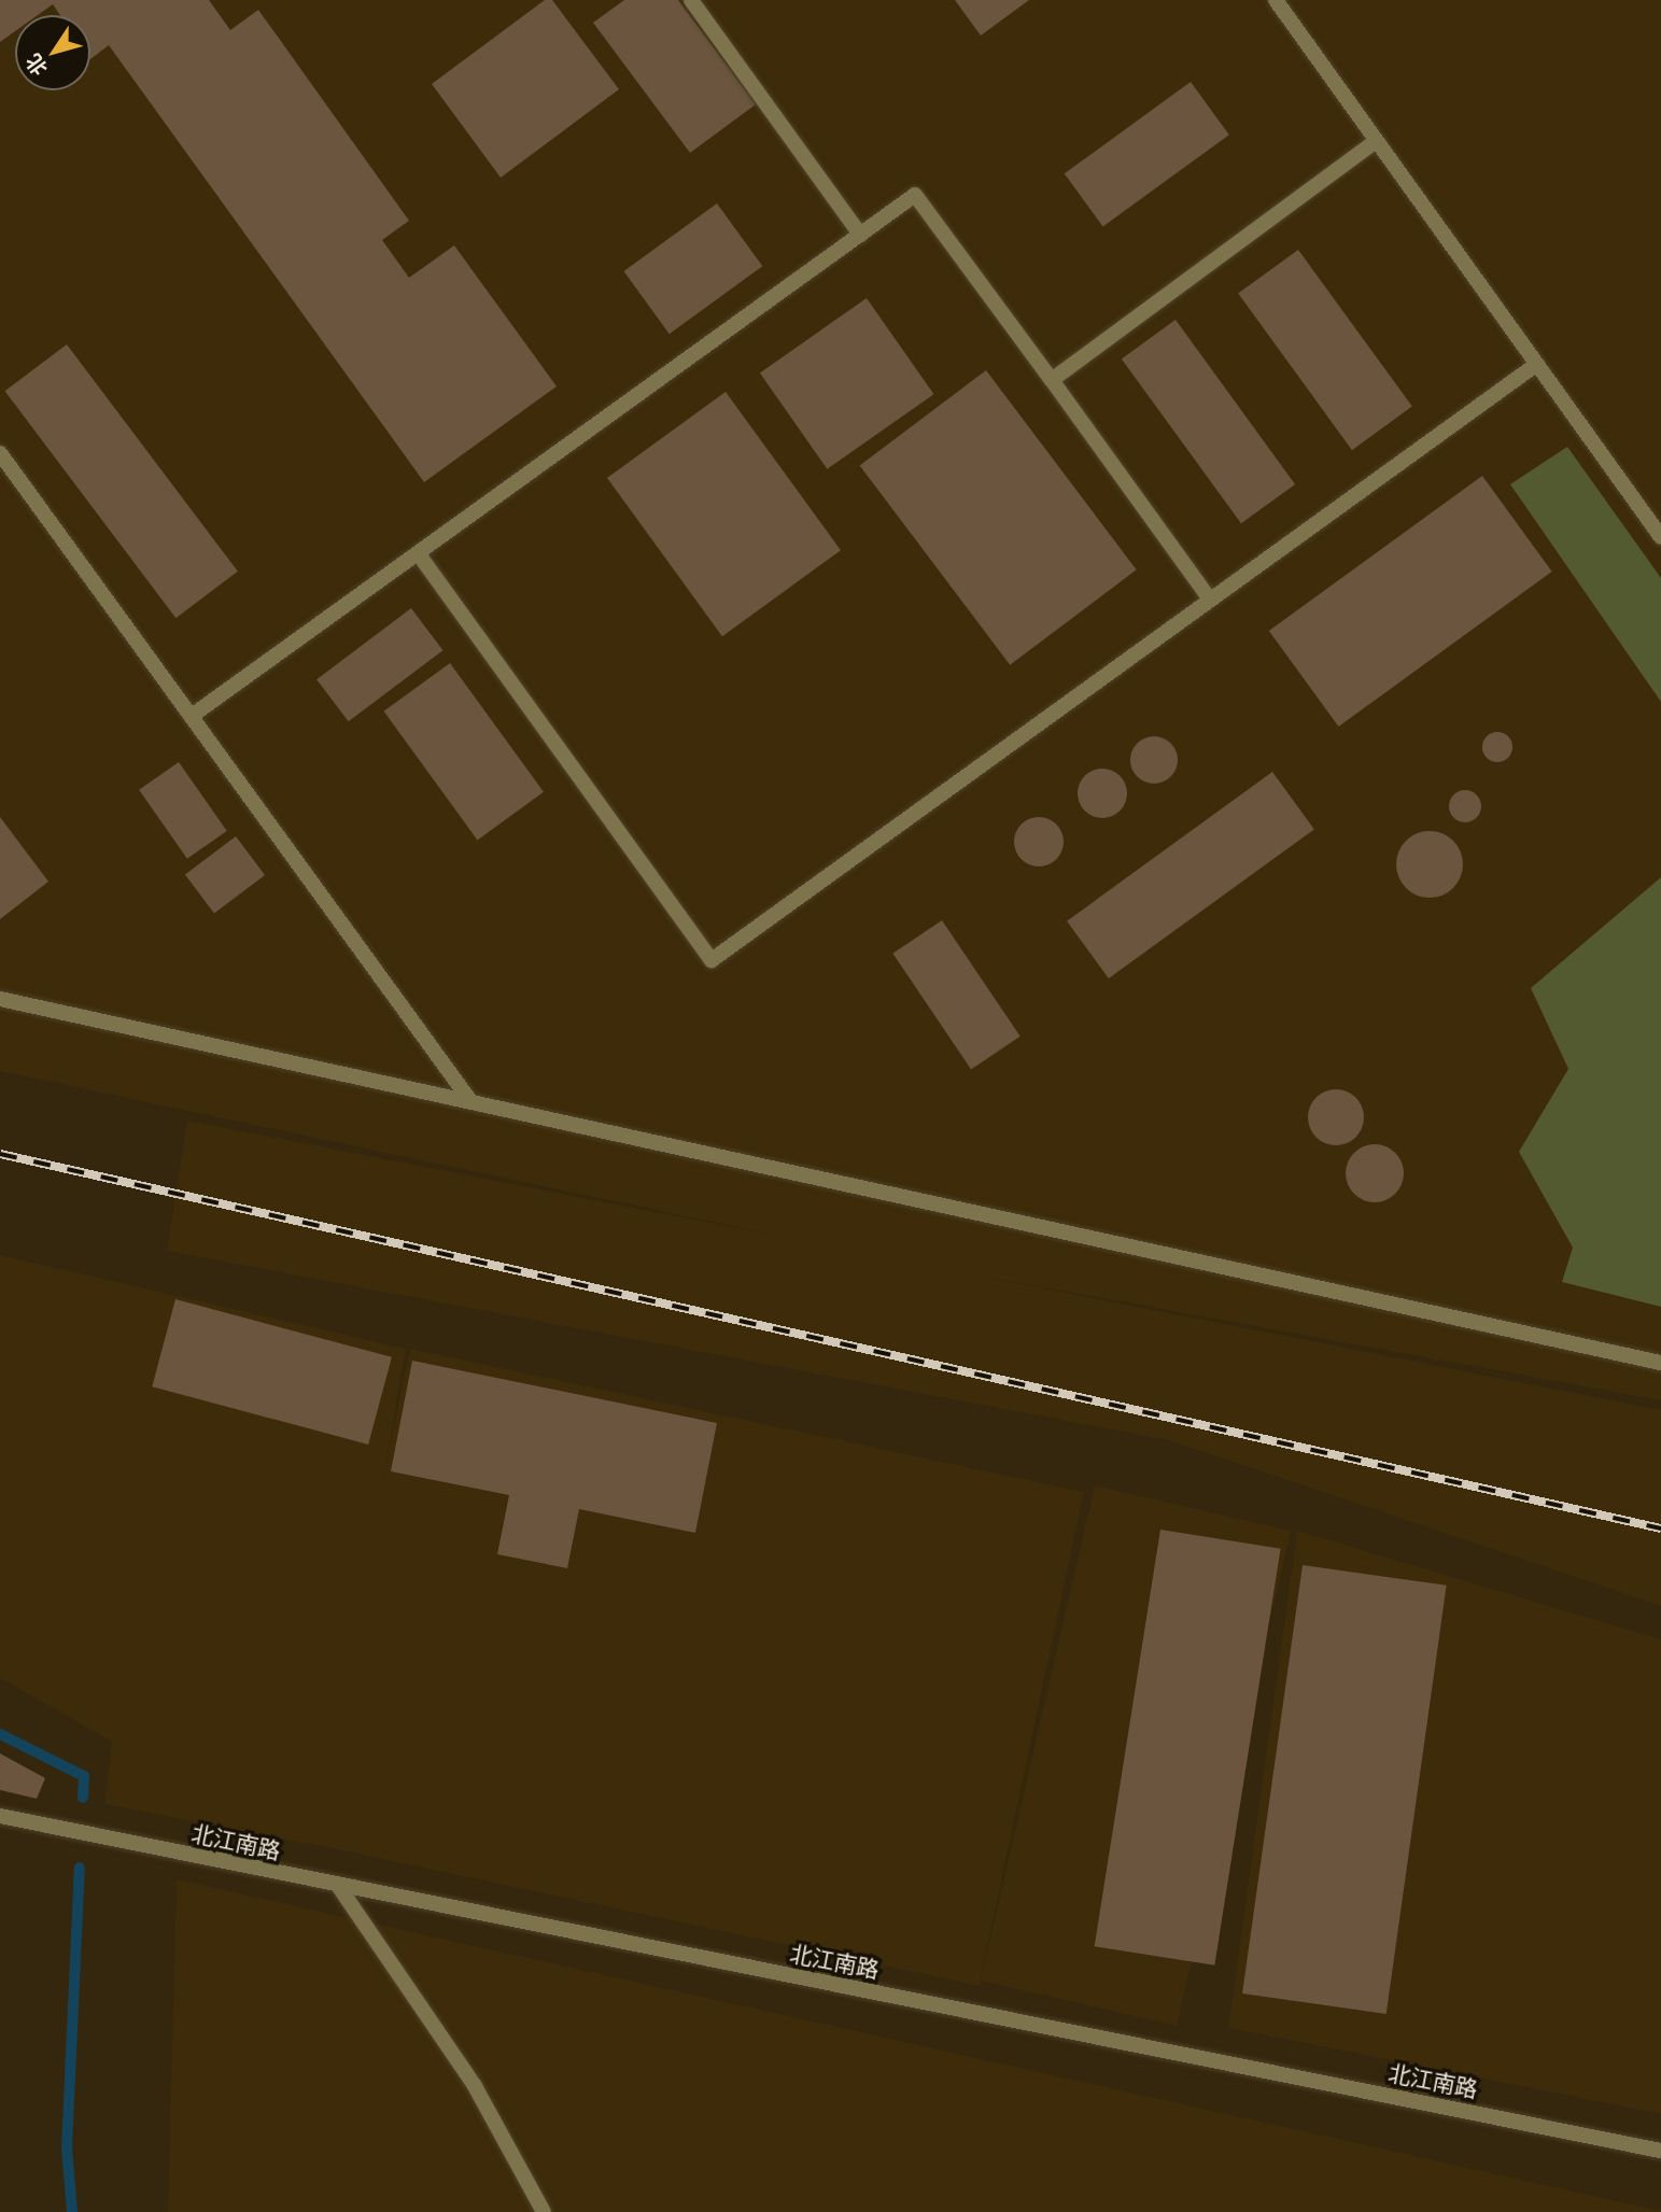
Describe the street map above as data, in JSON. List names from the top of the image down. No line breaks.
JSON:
{"streets":{"street":["北江南路"]},"north":"bottom left"}
